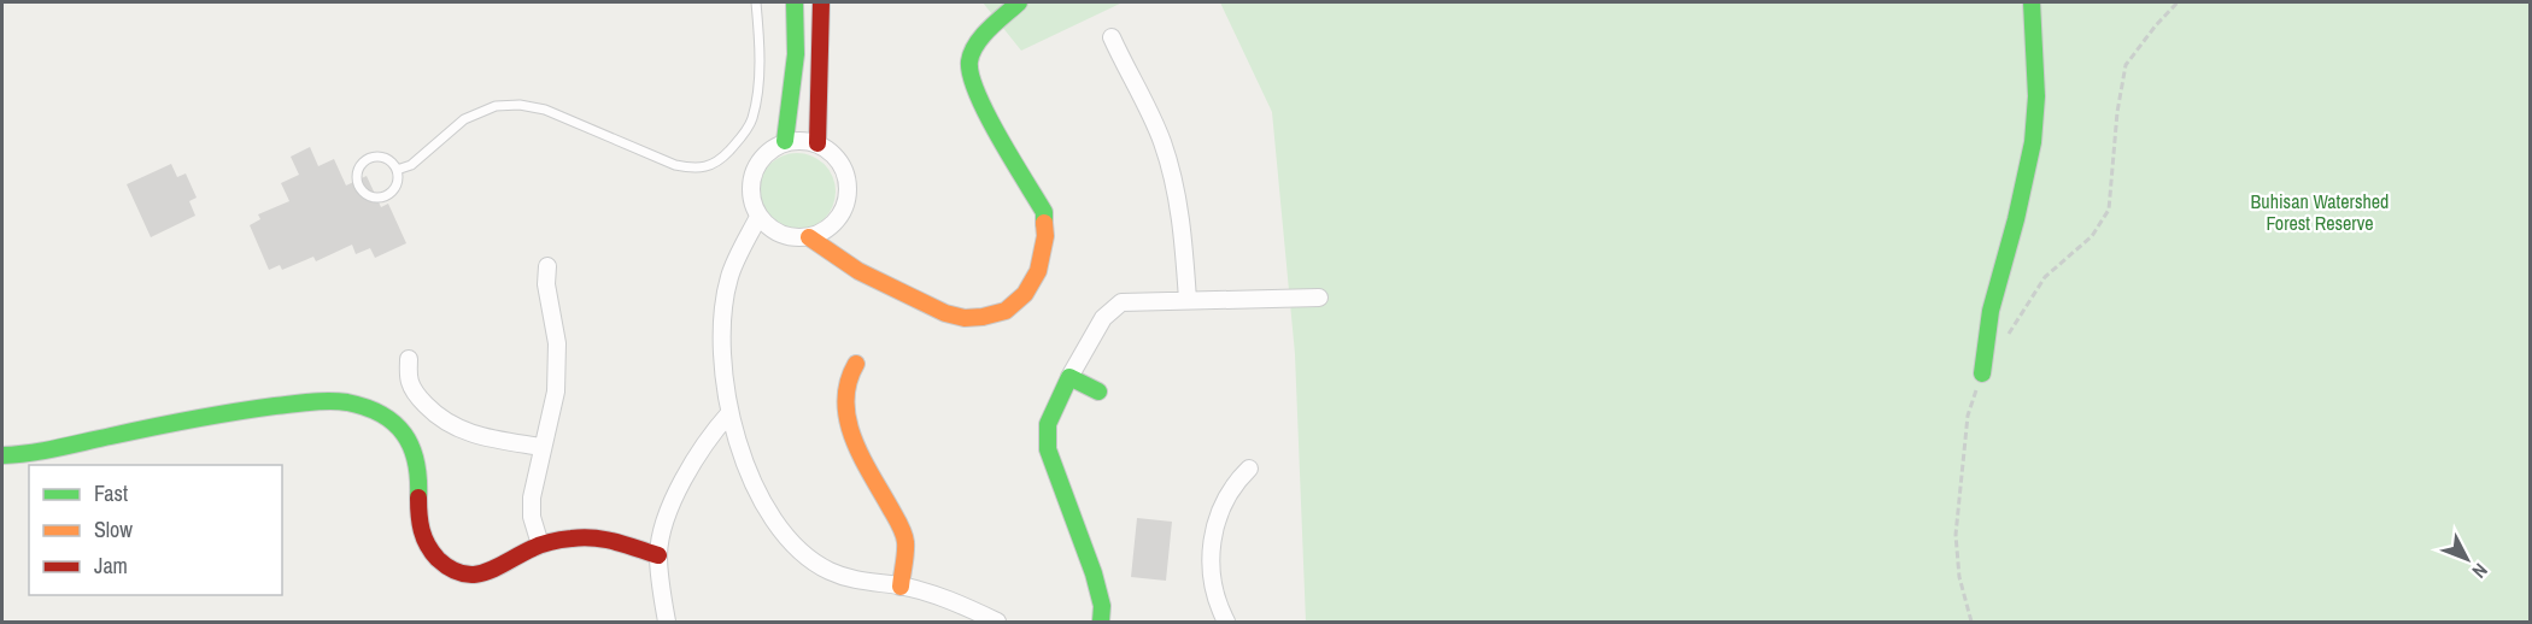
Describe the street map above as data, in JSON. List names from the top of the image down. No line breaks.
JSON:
{"parks":["Buhisan Watershed Forest Reserve"],"legend":["Fast","Slow","Jam"],"north":"bottom right"}
